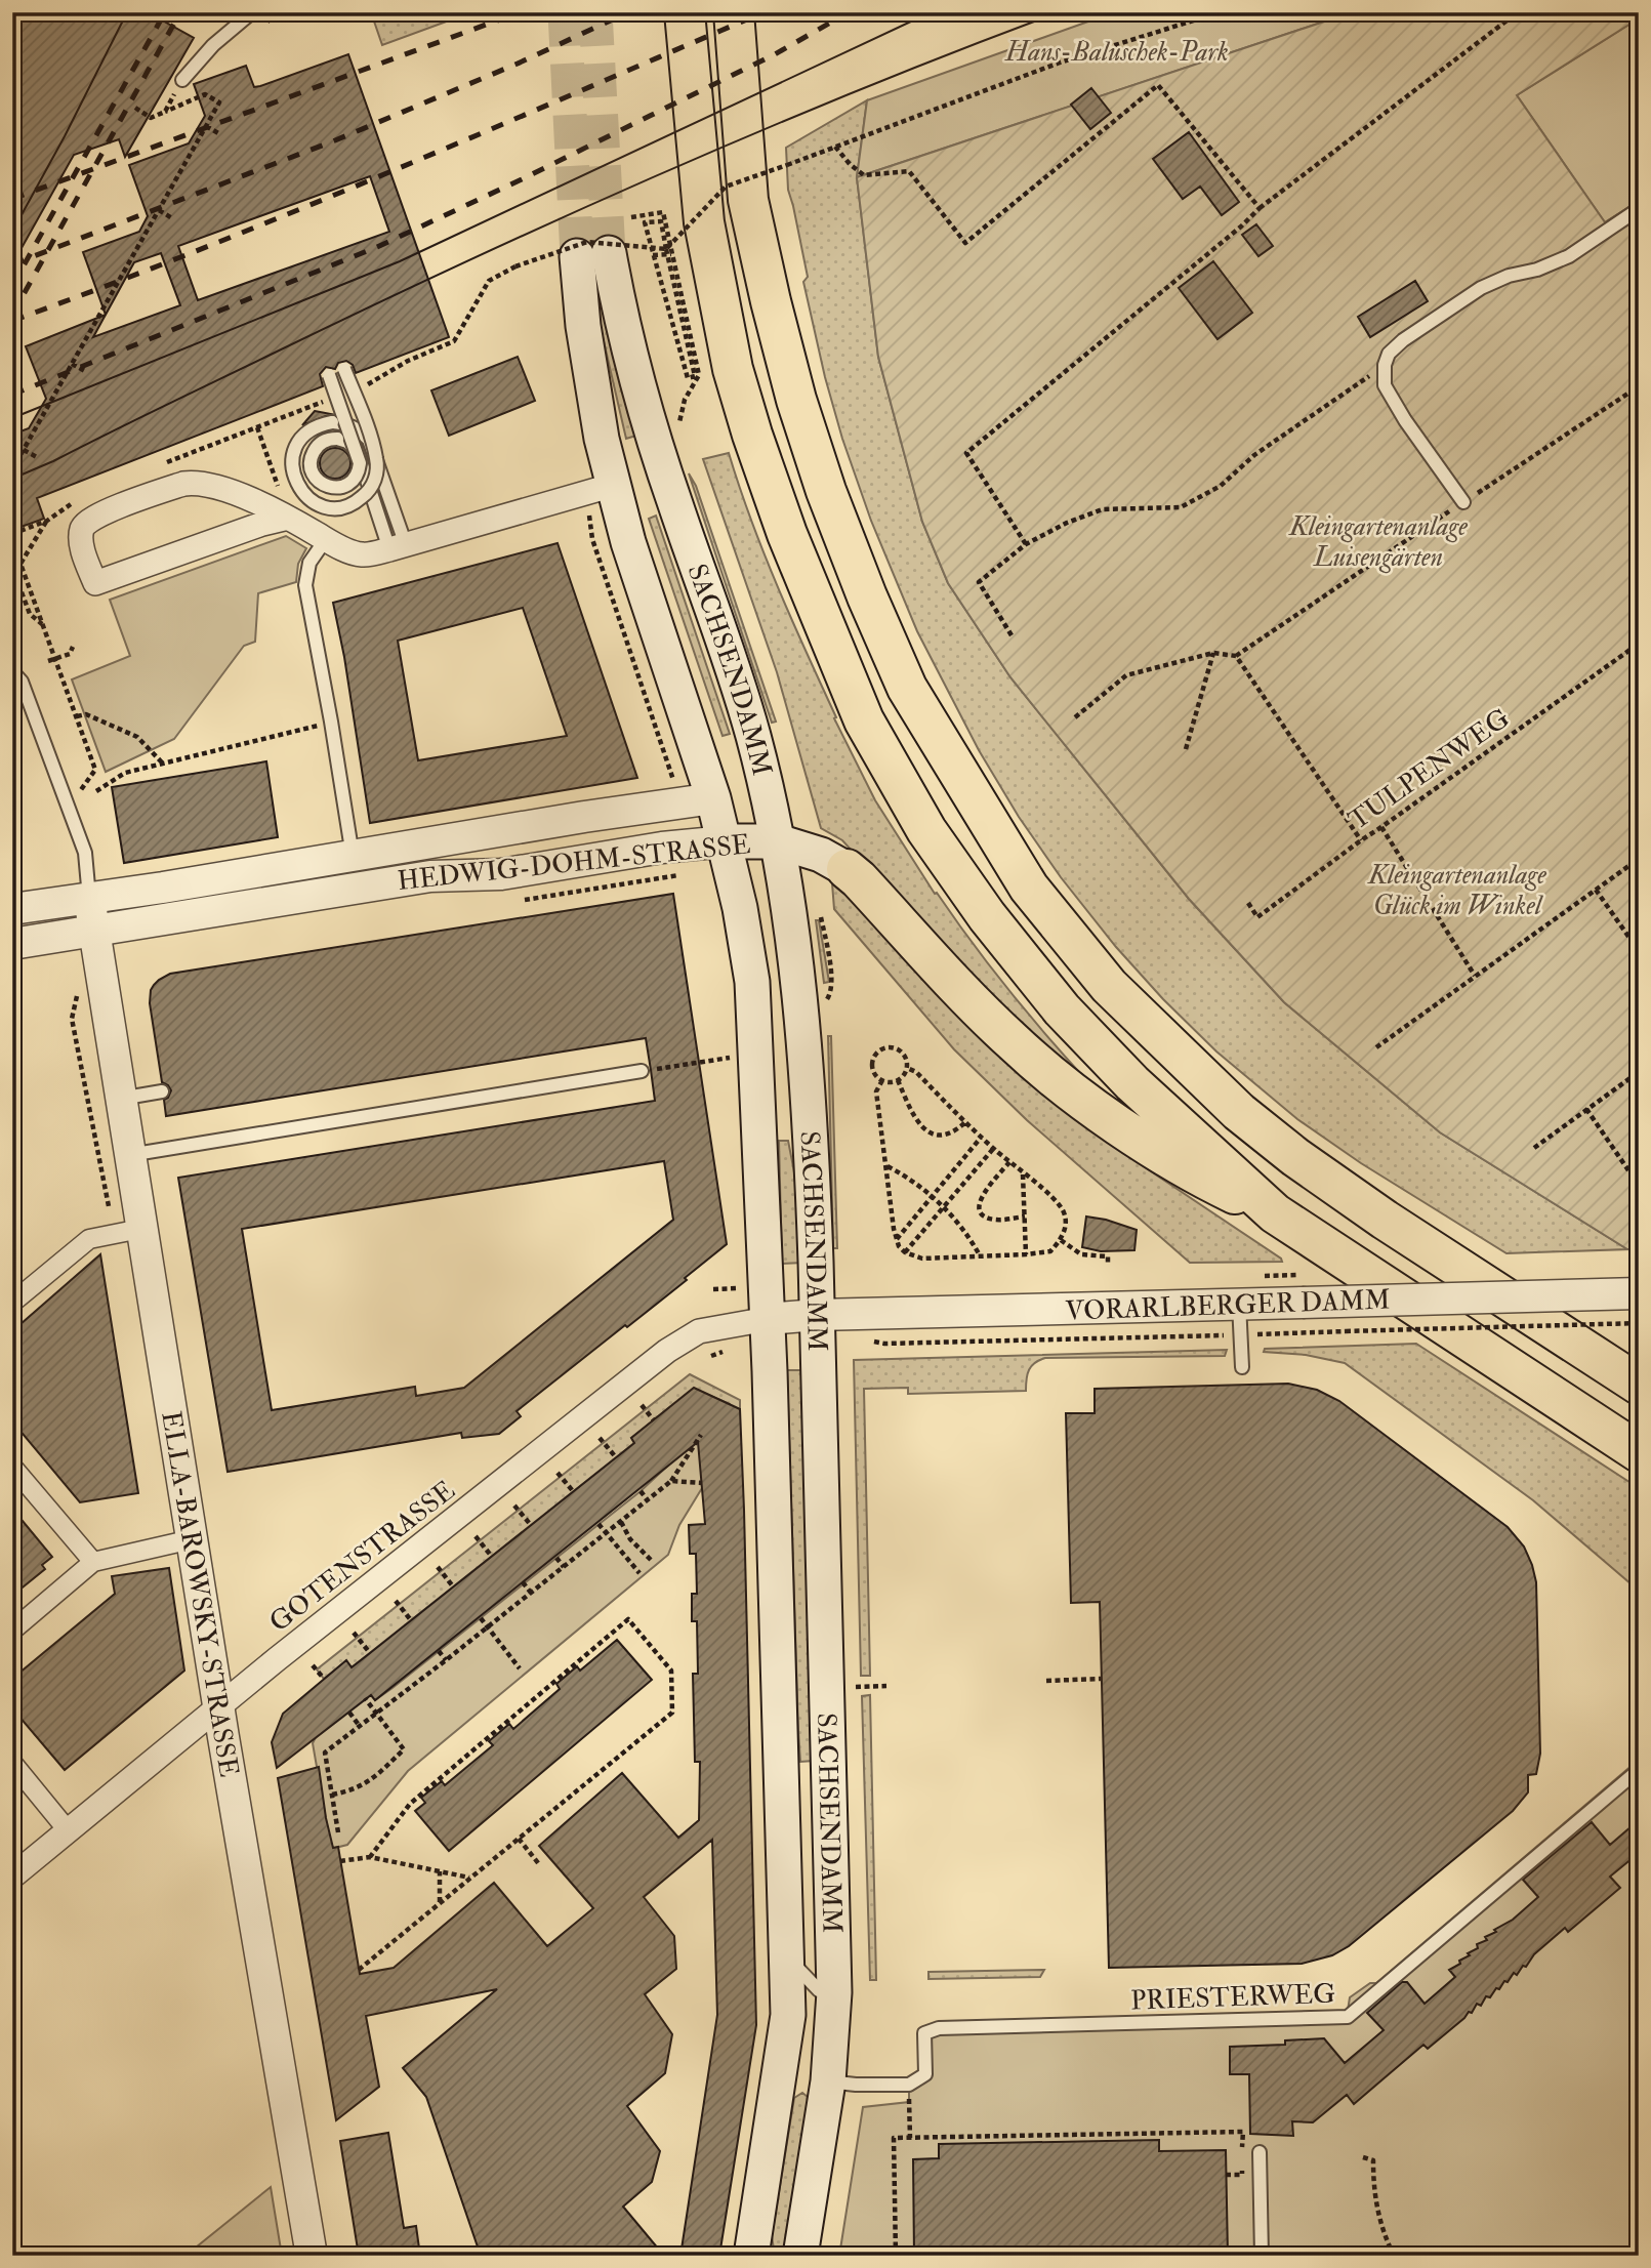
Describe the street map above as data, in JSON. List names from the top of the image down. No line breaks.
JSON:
{"streets":{"main road":["SACHSENDAMM","HEDWIG-DOHM-STRASSE"],"street":["VORARLBERGER DAMM","GOTENSTRASSE","ELLA-BAROWSKY-STRASSE"],"lane":["PRIESTERWEG"],"path":["TULPENWEG"]},"crossings":[["SACHSENDAMM","HEDWIG-DOHM-STRASSE"],["SACHSENDAMM","VORARLBERGER DAMM"],["SACHSENDAMM","GOTENSTRASSE"],["SACHSENDAMM","PRIESTERWEG"],["HEDWIG-DOHM-STRASSE","ELLA-BAROWSKY-STRASSE"],["VORARLBERGER DAMM","GOTENSTRASSE"],["GOTENSTRASSE","ELLA-BAROWSKY-STRASSE"]],"parks":["Hans-Baluschek-Park","Kleingartenanlage Luisengärten","Kleingartenanlage Glück im Winkel"]}
